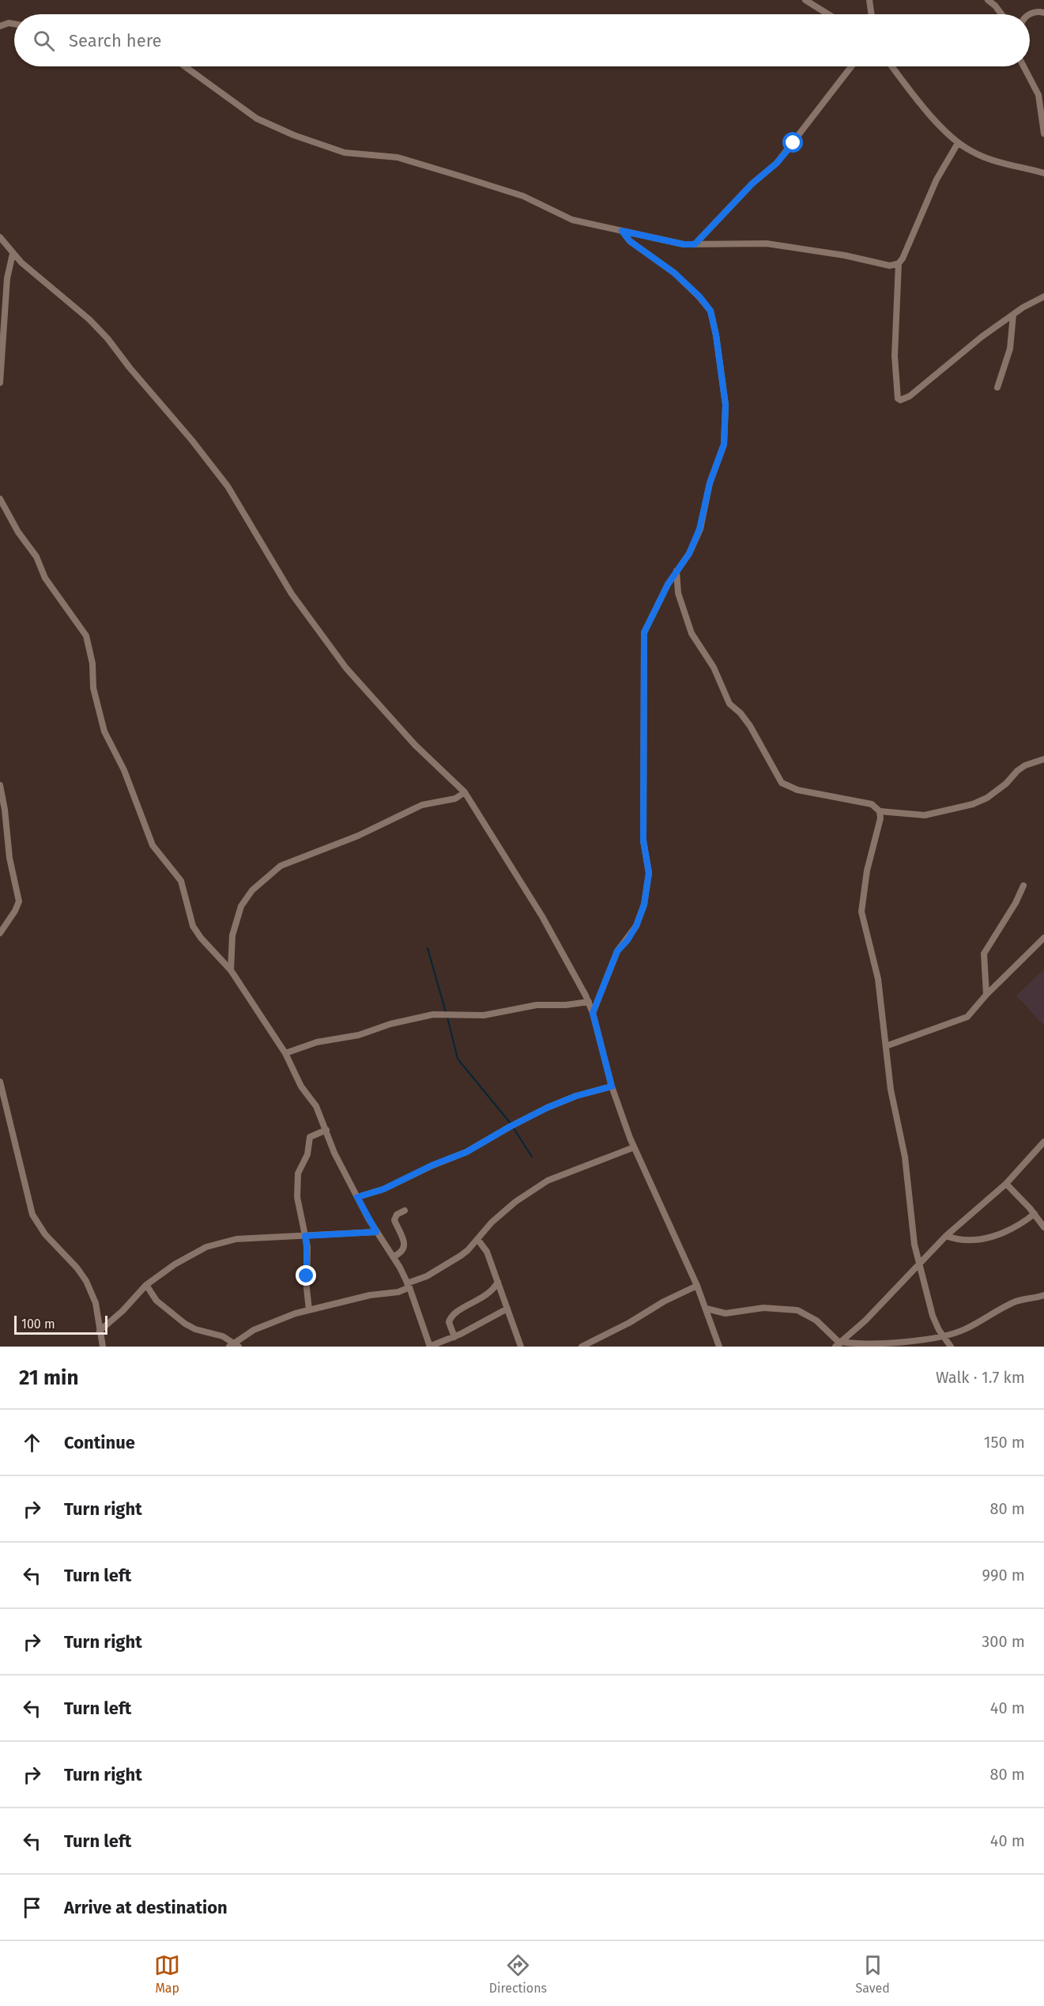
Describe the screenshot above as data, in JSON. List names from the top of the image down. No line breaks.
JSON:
{"scale_bar":"100 m","page":{"search":"Search here","scale":"100 m","heading":["21 min","Walk · 1.7 km"],"list":[["Continue","150 m"],["Turn right","80 m"],["Turn left","990 m"],["Turn right","300 m"],["Turn left","40 m"],["Turn right","80 m"],["Turn left","40 m"],"Arrive at destination"],"nav":["Map","Directions","Saved"]}}
